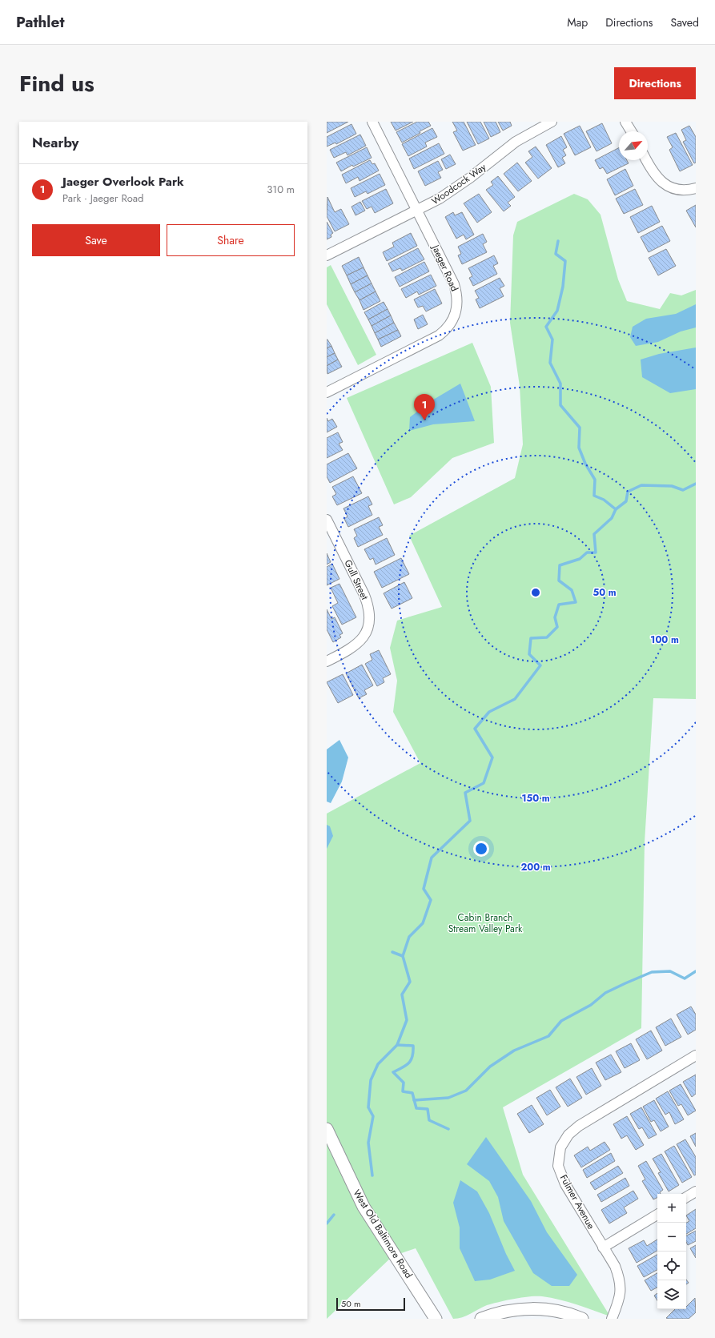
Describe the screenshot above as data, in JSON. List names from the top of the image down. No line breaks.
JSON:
{"streets":{"street":["Woodcock Way","Jaeger Road","Gull Street","Fulmer Avenue","West Old Baltimore Road"]},"crossings":[["Woodcock Way","Jaeger Road"]],"parks":["Cabin Branch Stream Valley Park"],"scale_bar":"50 m","north":"top right","page":{"header":"Pathlet","nav":["Map","Directions","Saved"],"title":"Find us","buttons":["Directions",["Save","Share"]],"heading":"Nearby","list":[{"mark":"1","name":"Jaeger Overlook Park","note":"Park · Jaeger Road","value":"310 m"}],"pins":"1","map_buttons":["+","−"],"scale":"50 m"},"rings":["50 m","100 m","150 m","200 m"]}
